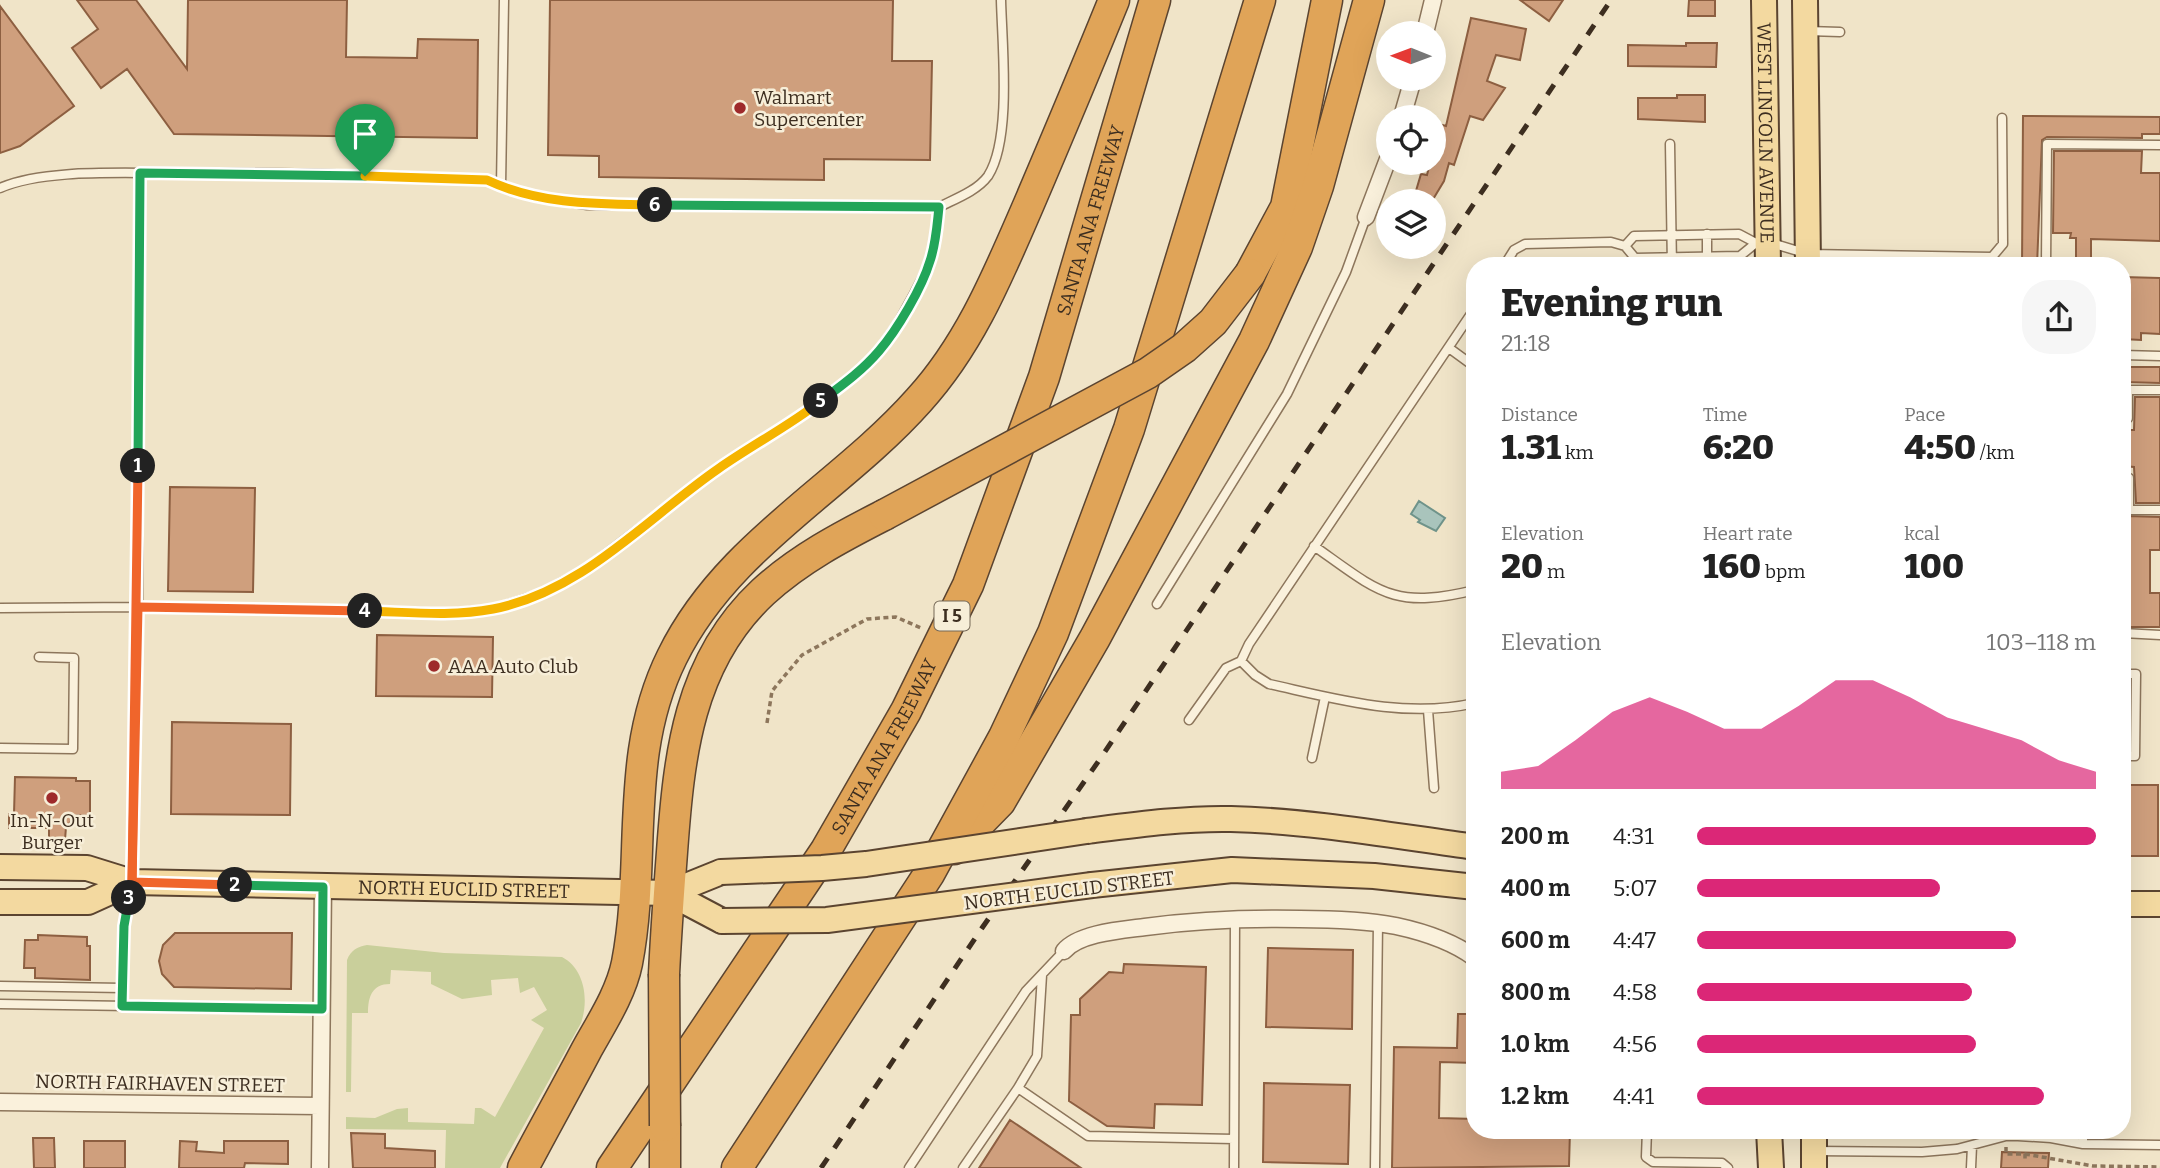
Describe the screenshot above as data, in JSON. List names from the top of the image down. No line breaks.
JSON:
{"streets":{"highway":["SANTA ANA FREEWAY","I 5"],"main road":["WEST LINCOLN AVENUE","NORTH EUCLID STREET"],"street":["NORTH FAIRHAVEN STREET"]},"places":["Walmart Supercenter","AAA Auto Club","In-N-Out Burger"],"north":"left","page":{"pins":["6","5","1","4","2","3"],"heading":["Evening run","21:18"],"stats":[["Distance","1.31 km"],["Time","6:20"],["Pace","4:50 /km"],["Elevation","20 m"],["Heart rate","160 bpm"],["kcal","100"]],"chart":["Elevation","103–118 m"],"list":[{"name":"200 m","note":"4:31"},{"name":"400 m","note":"5:07"},{"name":"600 m","note":"4:47"},{"name":"800 m","note":"4:58"},{"name":"1.0 km","note":"4:56"},{"name":"1.2 km","note":"4:41"}]}}
